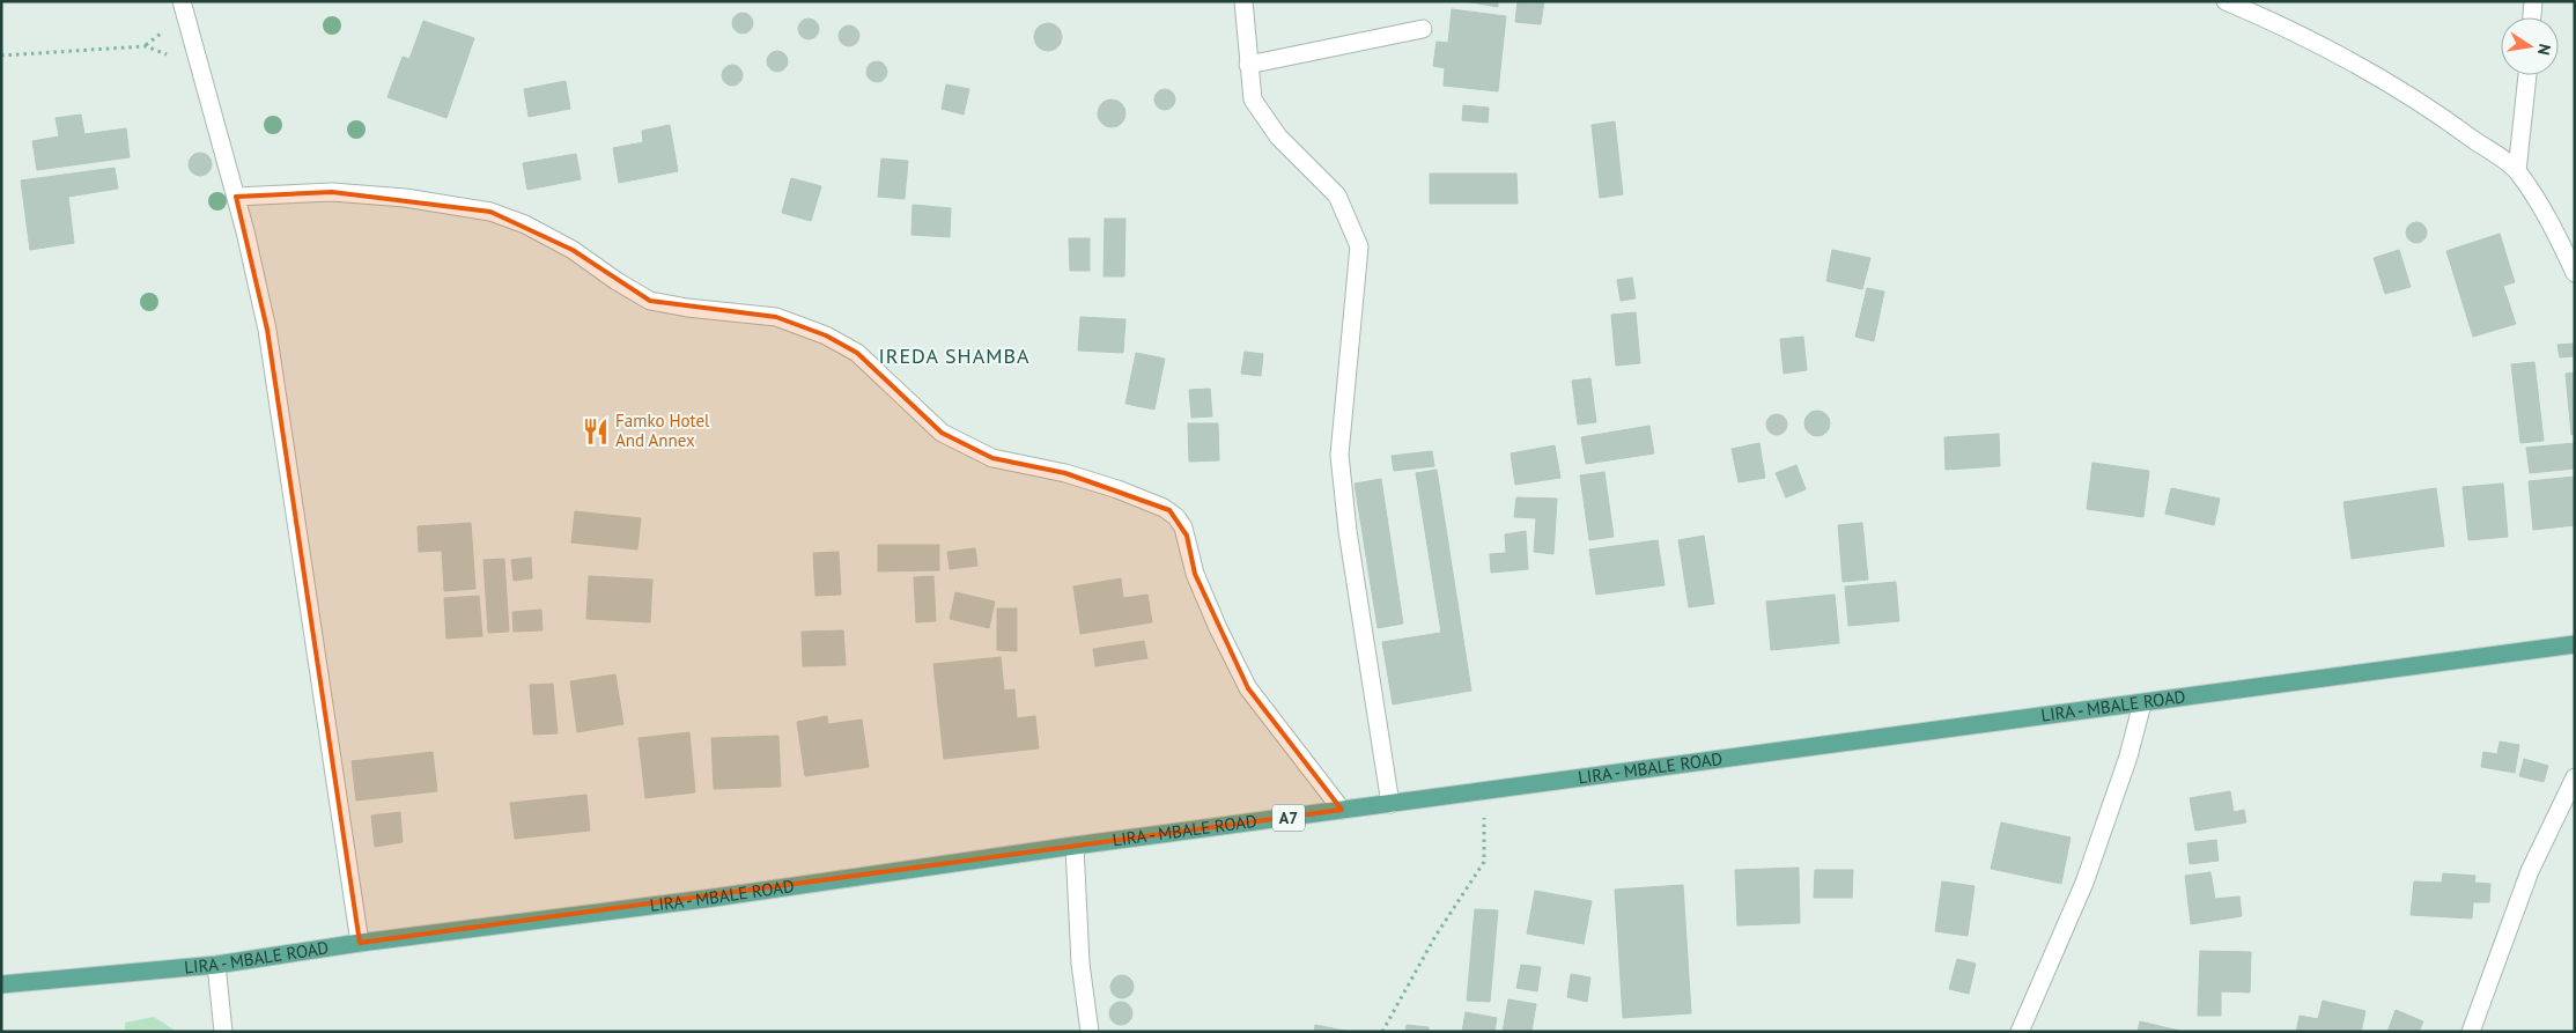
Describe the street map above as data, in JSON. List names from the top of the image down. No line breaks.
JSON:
{"streets":{"main road":["LIRA - MBALE ROAD","A7"]},"districts":["IREDA SHAMBA"],"places":{"restaurant":["Famko Hotel And Annex"]},"north":"right"}
